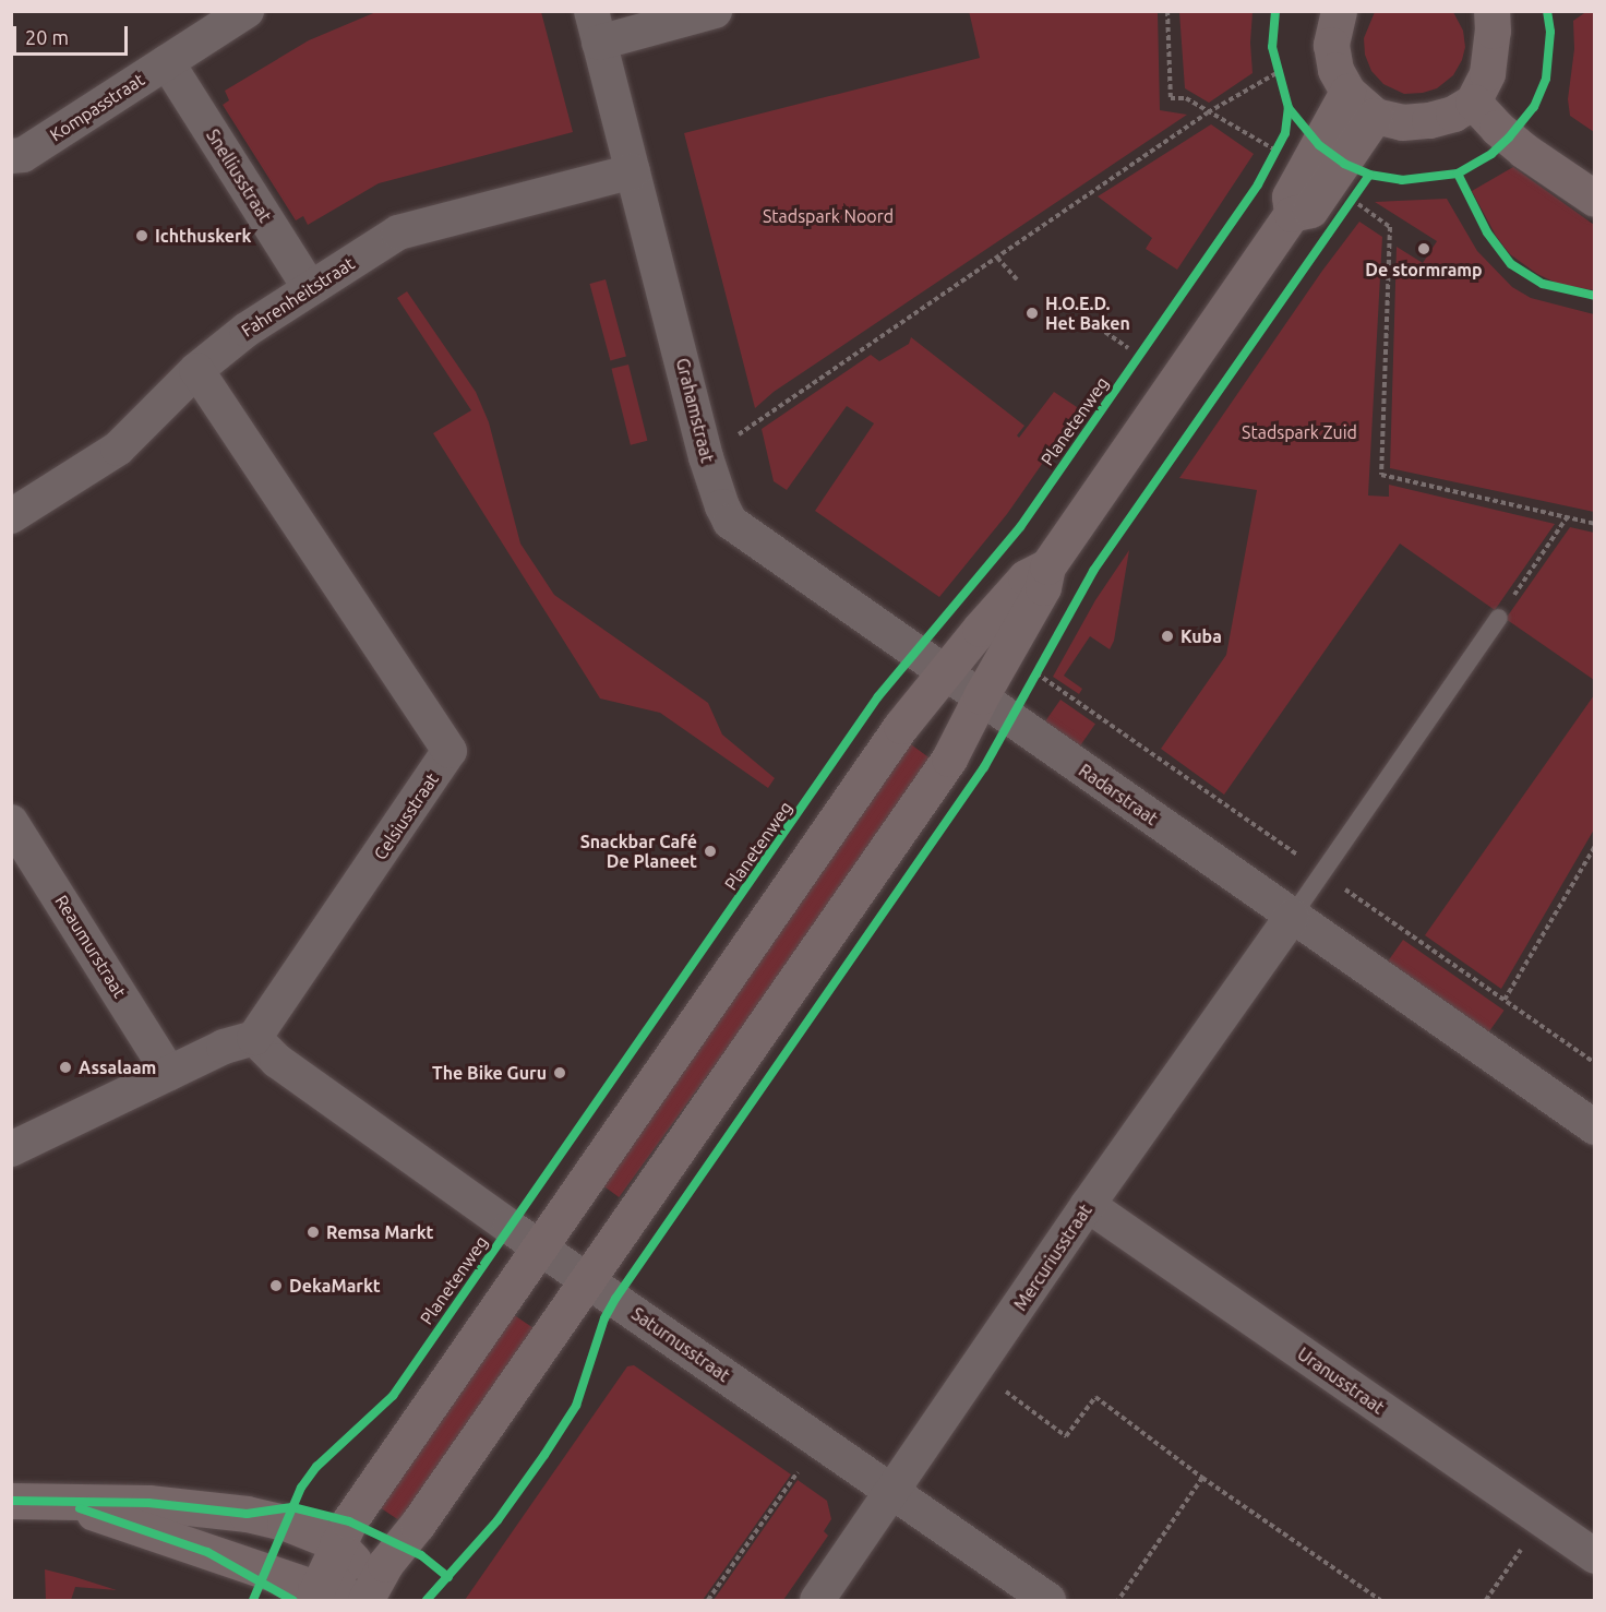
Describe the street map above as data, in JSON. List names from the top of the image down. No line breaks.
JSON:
{"streets":{"street":["Kompasstraat","Snelliusstraat","Fahrenheitstraat","Grahamstraat","Radarstraat","Celsiusstraat","Reaumurstraat","Mercuriusstraat","Saturnusstraat","Uranusstraat"],"cycle path":["Planetenweg"]},"crossings":[["Kompasstraat","Snelliusstraat"],["Snelliusstraat","Fahrenheitstraat"],["Fahrenheitstraat","Grahamstraat"],["Fahrenheitstraat","Celsiusstraat"],["Grahamstraat","Radarstraat"],["Radarstraat","Mercuriusstraat"],["Celsiusstraat","Saturnusstraat"],["Mercuriusstraat","Saturnusstraat"],["Mercuriusstraat","Uranusstraat"]],"parks":["Stadspark Noord","Stadspark Zuid"],"places":["Ichthuskerk","De stormramp","H.O.E.D. Het Baken","Kuba","Snackbar Café De Planeet","Assalaam","The Bike Guru","Remsa Markt","DekaMarkt"],"scale_bar":"20 m"}
